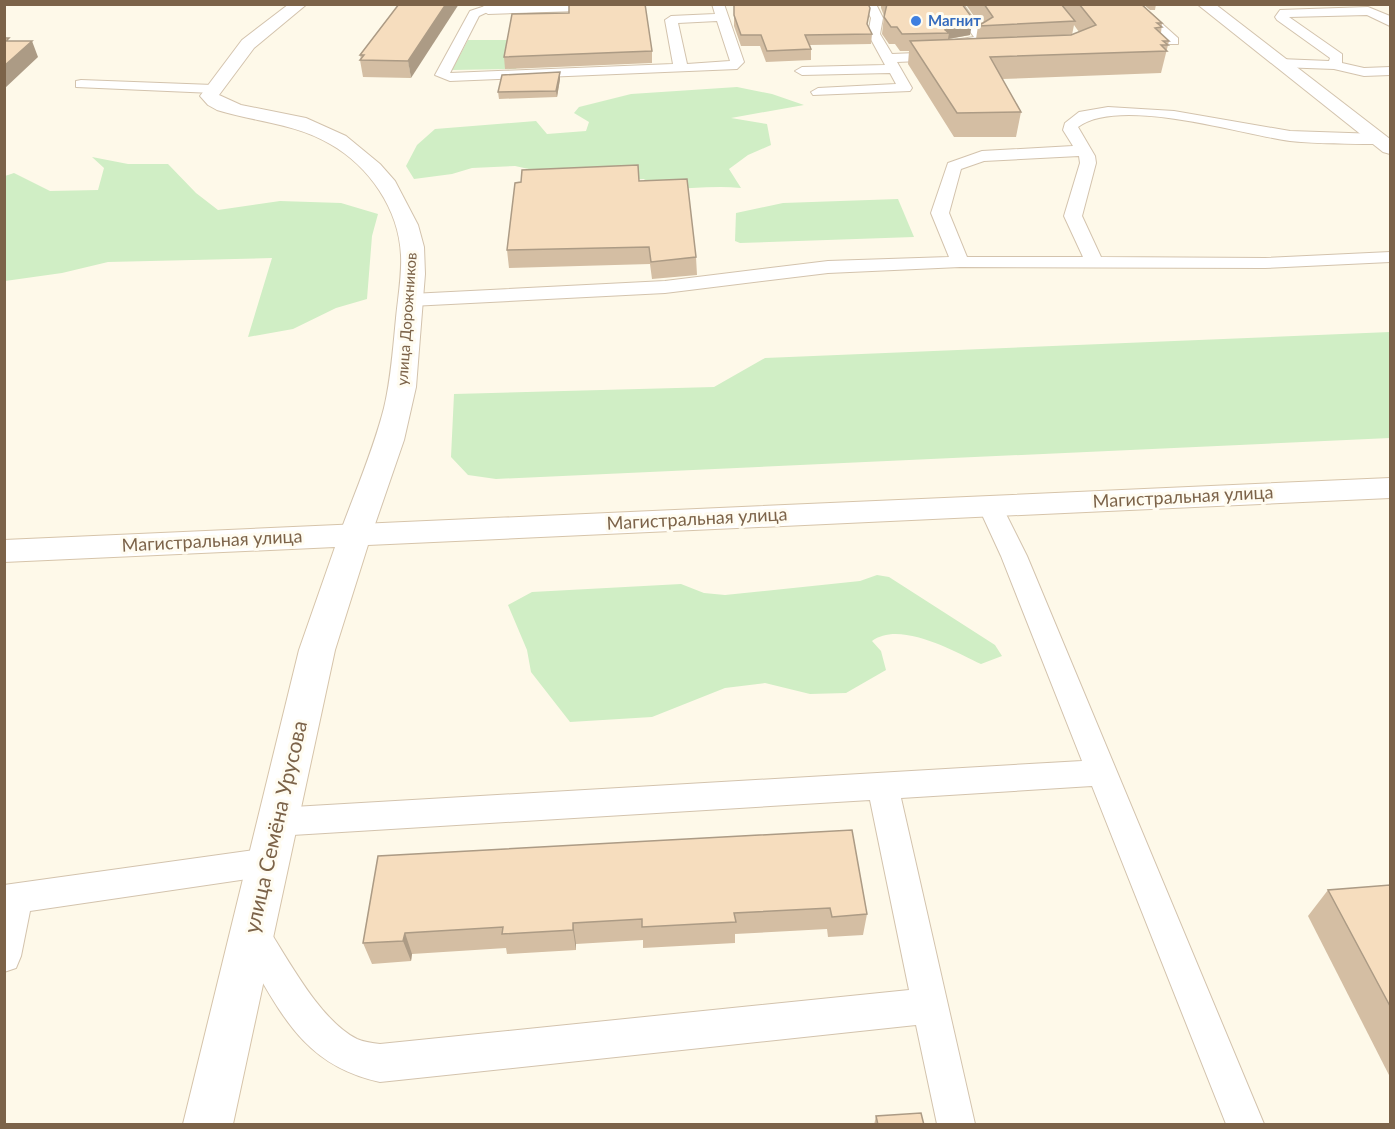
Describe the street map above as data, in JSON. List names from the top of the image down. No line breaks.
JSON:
{"streets":{"street":["улица Дорожников","Магистральная улица","улица Семёна Урусова"]},"crossings":[["улица Дорожников","Магистральная улица"],["улица Дорожников","улица Семёна Урусова"],["Магистральная улица","улица Семёна Урусова"]],"places":["Магнит"]}
